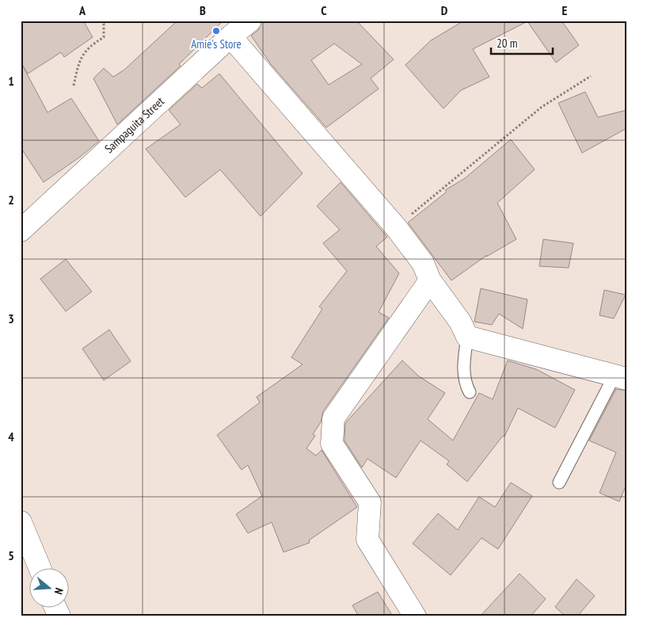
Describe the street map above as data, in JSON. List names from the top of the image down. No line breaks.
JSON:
{"streets":{"street":["Sampaguita Street"]},"places":["Amie's Store"],"scale_bar":"20 m","north":"right","grid":{"columns":["A","B","C","D","E"],"rows":["1","2","3","4","5"]}}
